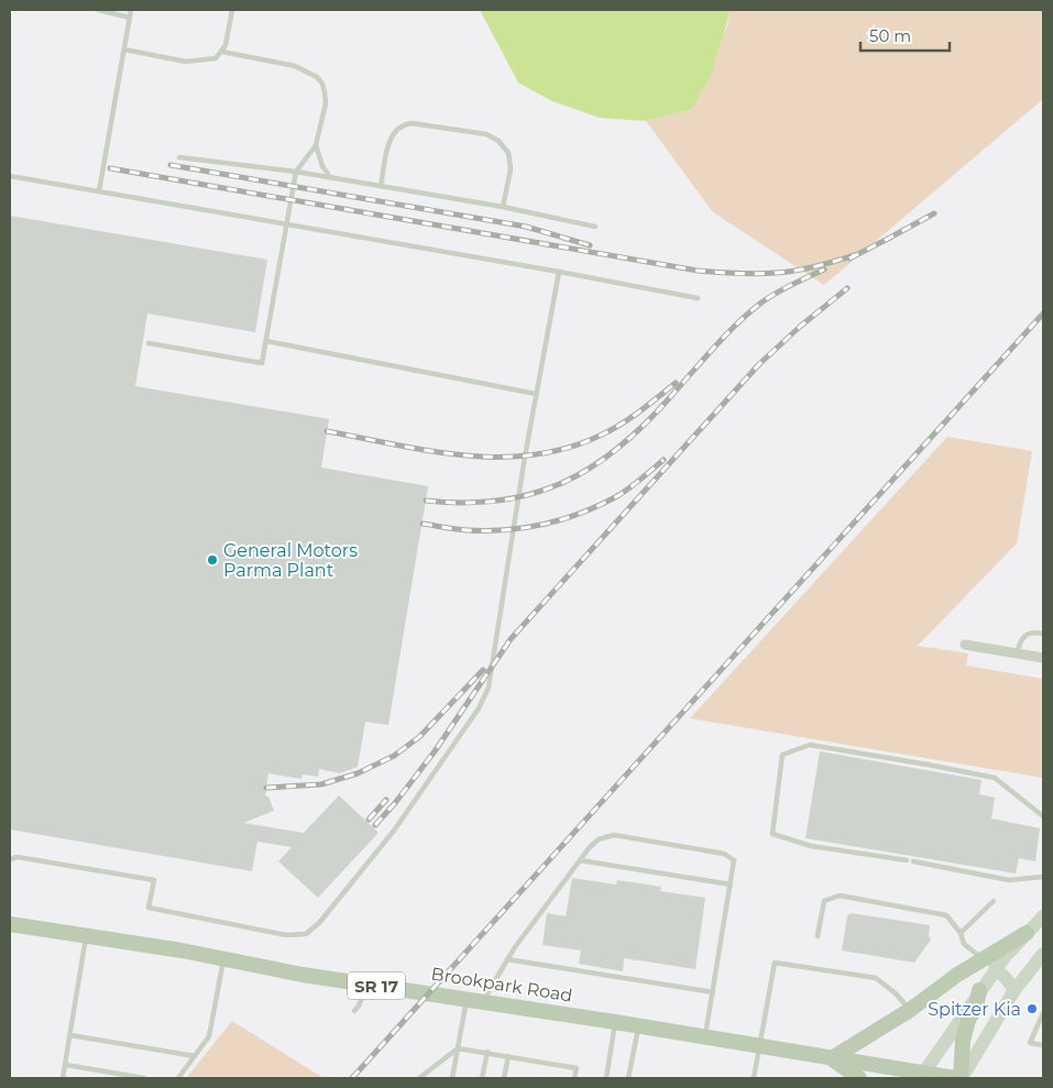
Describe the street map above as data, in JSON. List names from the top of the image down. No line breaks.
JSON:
{"streets":{"main road":["Brookpark Road","SR 17"]},"places":["General Motors Parma Plant","Spitzer Kia"],"scale_bar":"50 m"}
